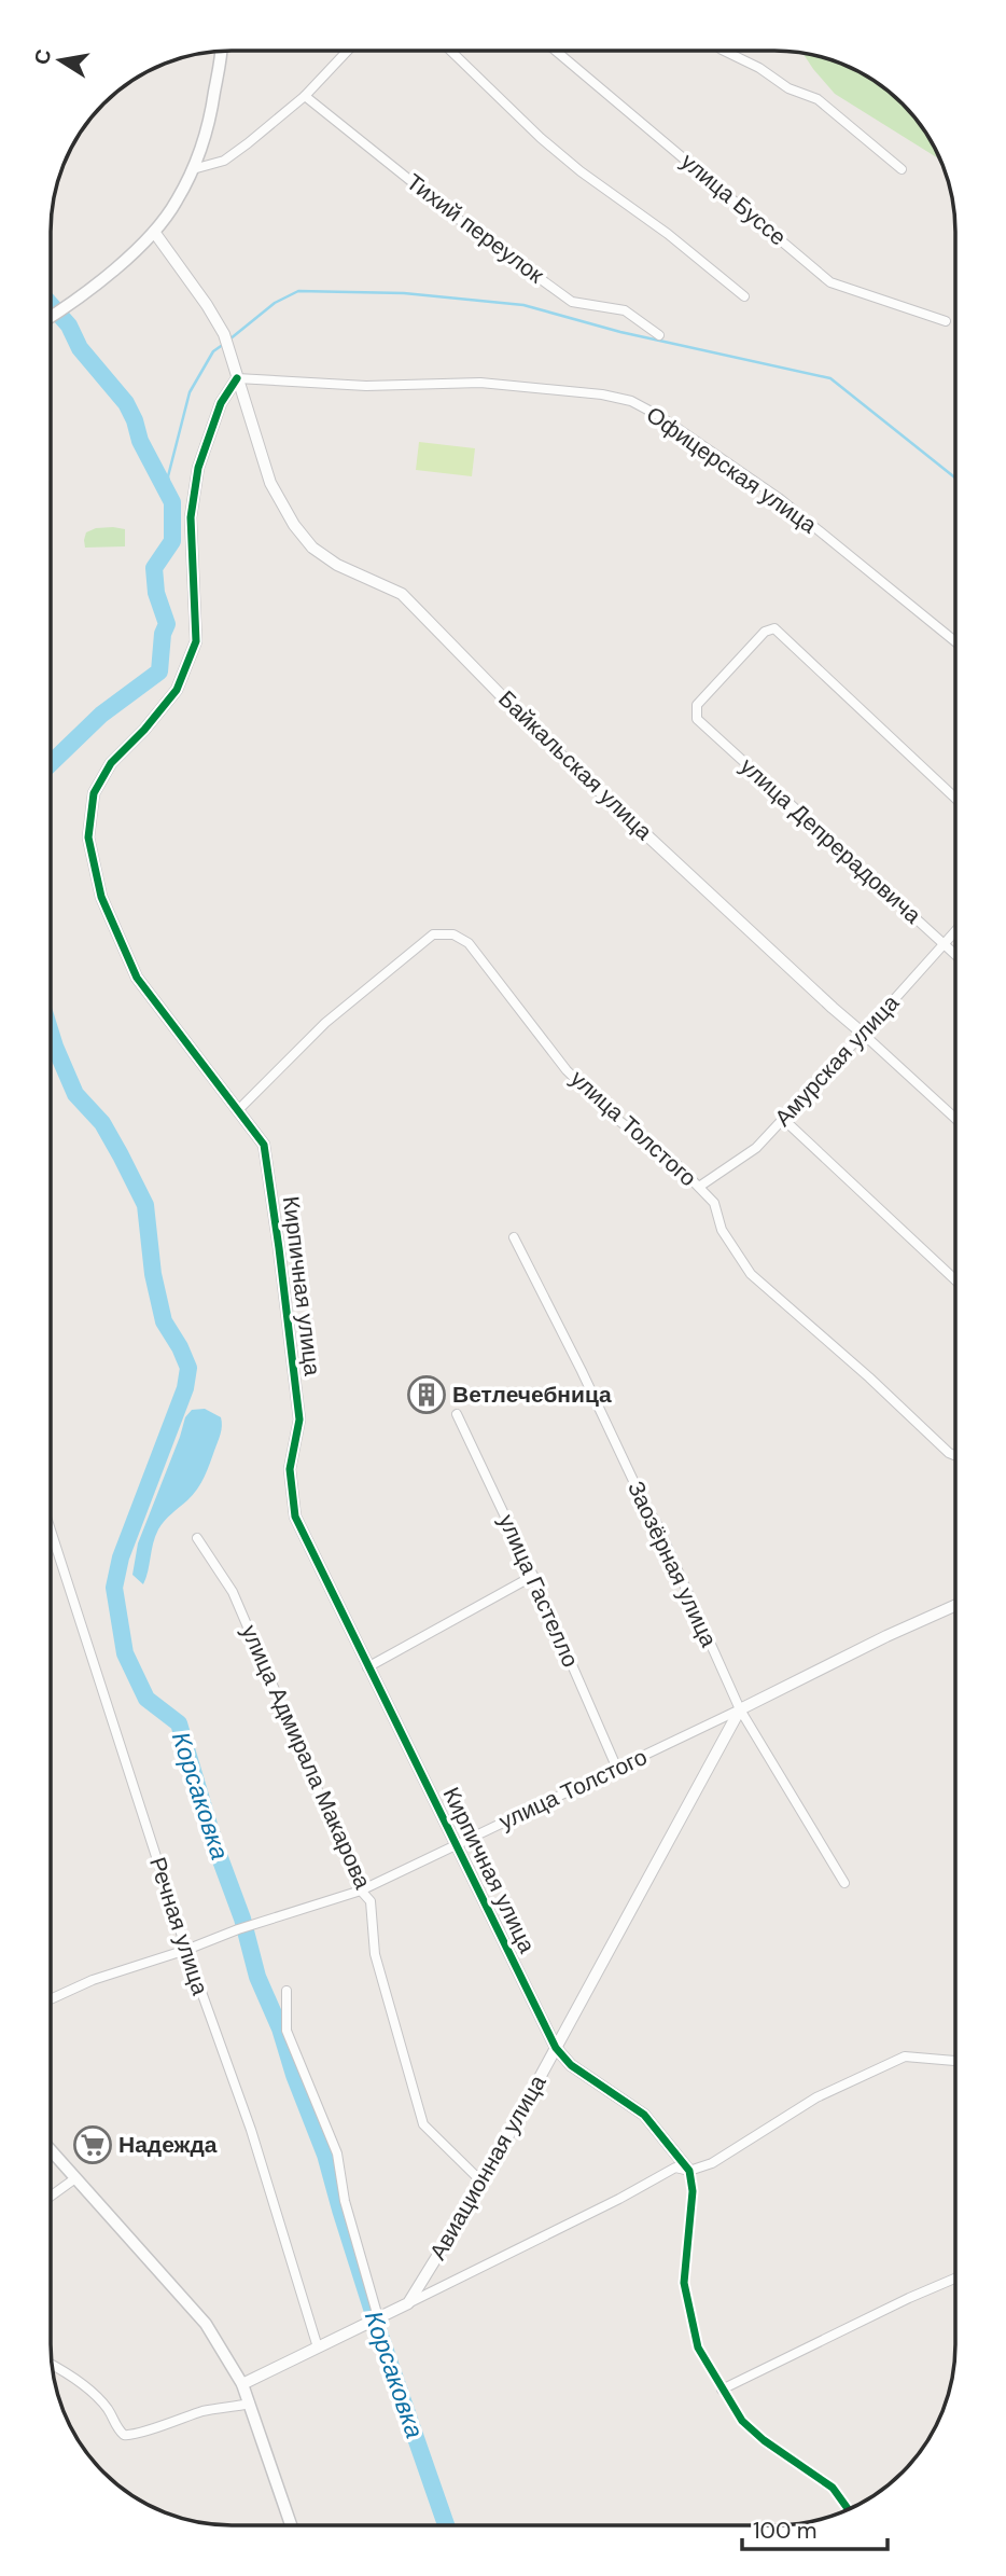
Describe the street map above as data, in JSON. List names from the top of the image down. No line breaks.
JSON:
{"streets":{"street":["улица Буссе","Тихий переулок","Офицерская улица","Байкальская улица","улица Депрерадовича","Амурская улица","улица Толстого","Кирпичная улица","Заозёрная улица","улица Гастелло","улица Адмирала Макарова","Речная улица","Авиационная улица"]},"crossings":[["Офицерская улица","Байкальская улица"],["Офицерская улица","Кирпичная улица"],["Байкальская улица","Амурская улица"],["Байкальская улица","Кирпичная улица"],["улица Депрерадовича","Амурская улица"],["Амурская улица","улица Толстого"],["улица Толстого","Кирпичная улица"],["улица Толстого","Заозёрная улица"],["улица Толстого","улица Гастелло"],["улица Толстого","улица Адмирала Макарова"],["улица Толстого","Речная улица"],["улица Толстого","Авиационная улица"],["Кирпичная улица","Авиационная улица"],["Заозёрная улица","Авиационная улица"],["улица Адмирала Макарова","Авиационная улица"]],"water":["Корсаковка"],"places":{"building":["Ветлечебница"],"supermarket":["Надежда"]},"scale_bar":"100 m","north":"left"}
